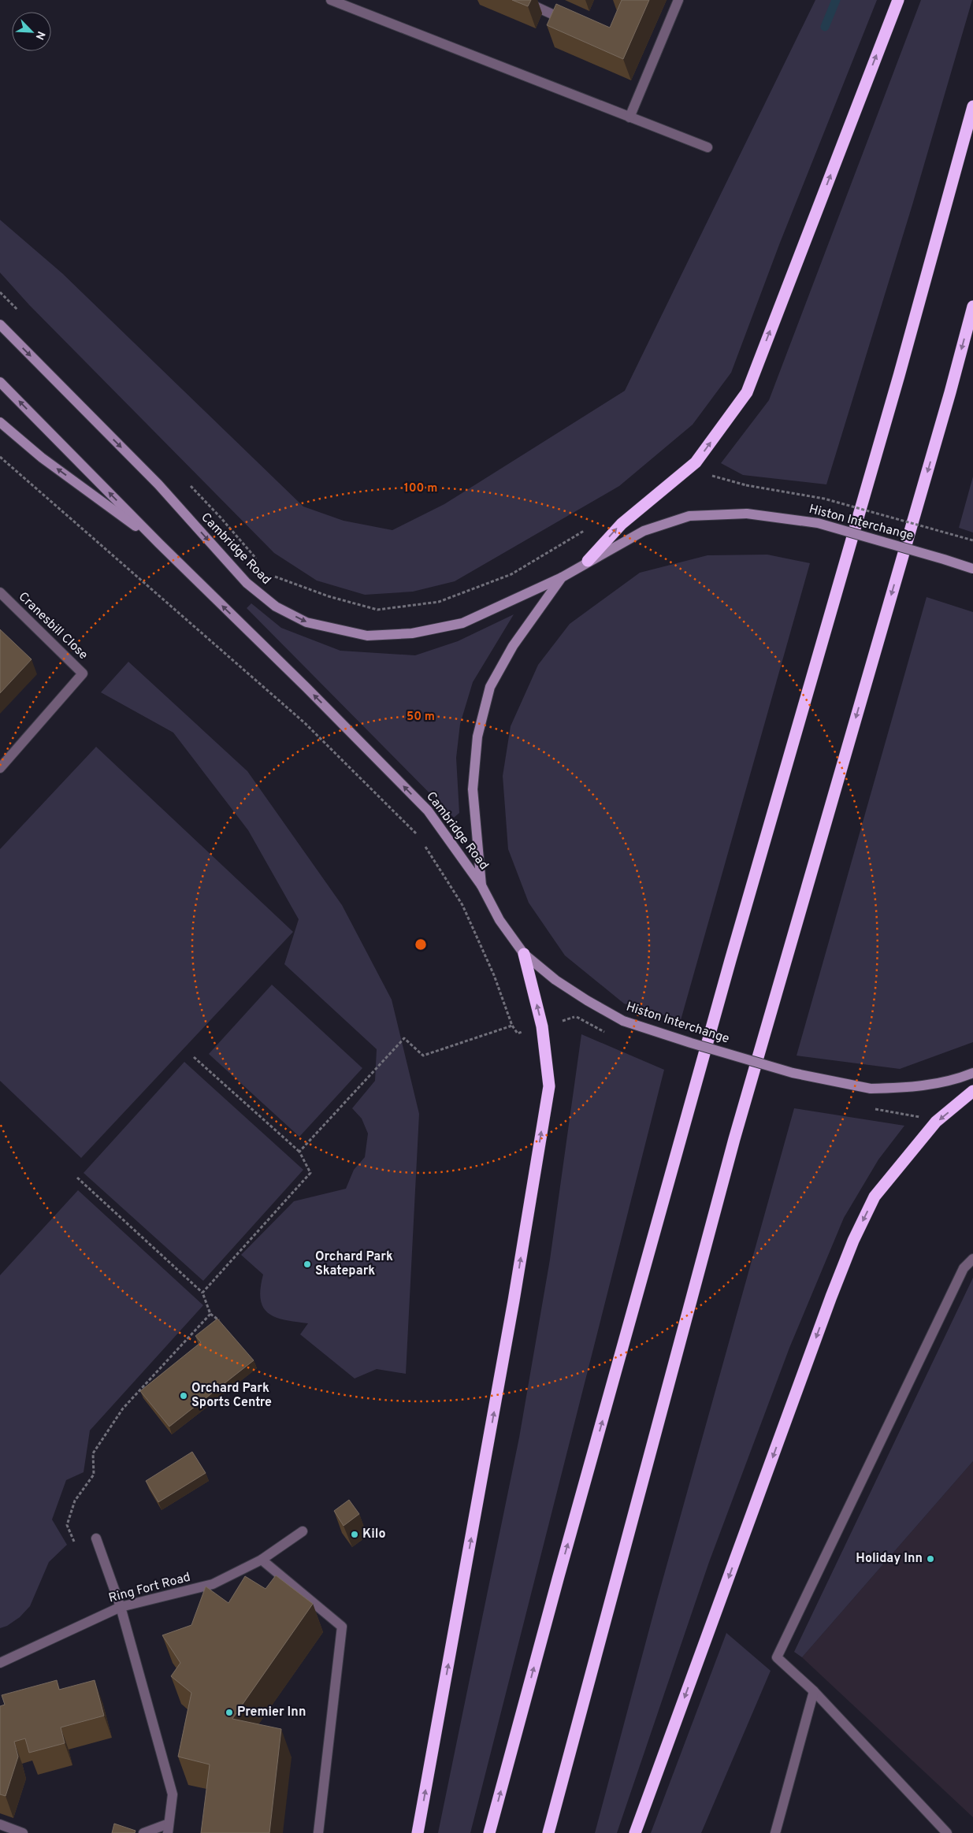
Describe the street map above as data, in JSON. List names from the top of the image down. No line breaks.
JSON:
{"streets":{"main road":["Histon Interchange","Cambridge Road"],"street":["Cranesbill Close","Ring Fort Road"]},"crossings":[["Histon Interchange","Cambridge Road"]],"places":["Orchard Park Skatepark","Orchard Park Sports Centre","Kilo","Holiday Inn","Premier Inn"],"north":"bottom right","rings":["100 m","50 m"]}
